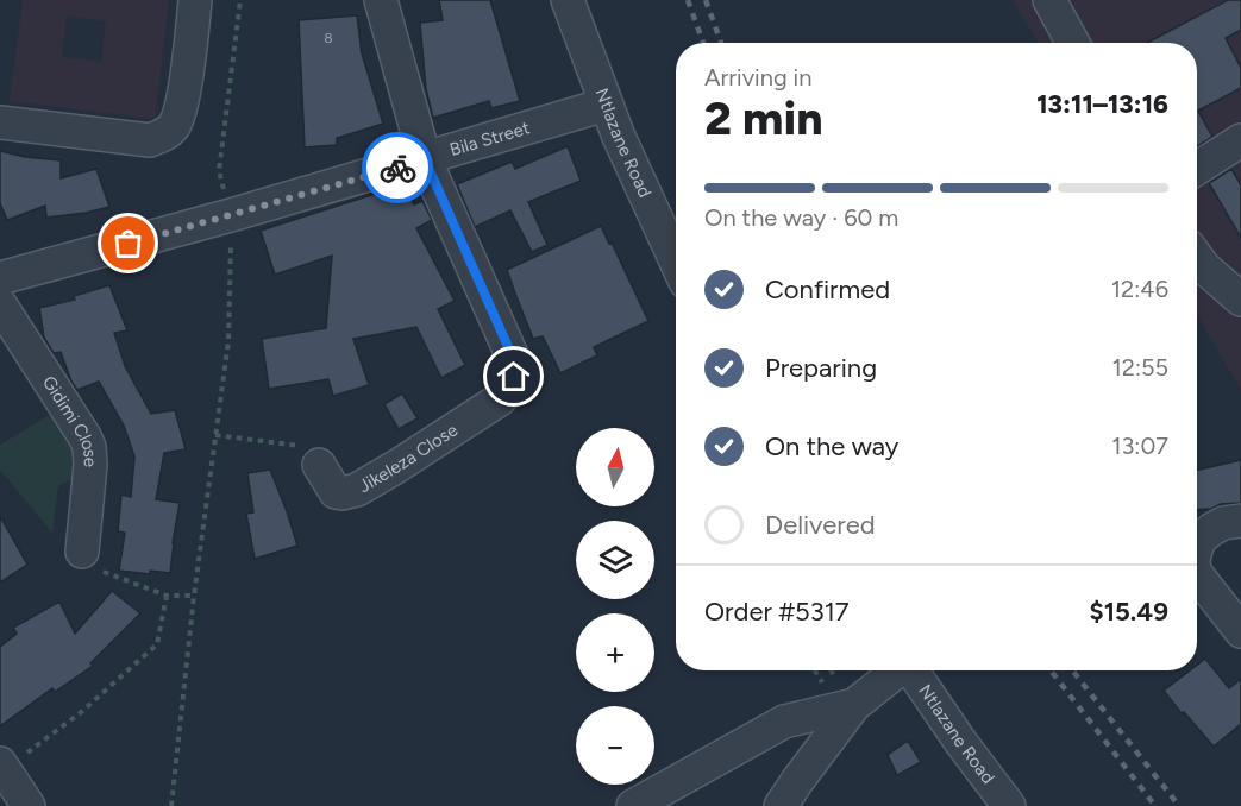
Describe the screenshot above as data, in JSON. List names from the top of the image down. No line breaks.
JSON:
{"streets":{"street":["Bila Street","Ntlazane Road","Gidimi Close","Jikeleza Close"]},"crossings":[["Bila Street","Ntlazane Road"],["Bila Street","Jikeleza Close"]],"house_numbers":["8"],"north":"top","page":{"heading":["2 min","Arriving in","13:11–13:16"],"panel":["Order #5317","$15.49"],"bar":"On the way · 60 m","list":[["Confirmed","12:46"],["Preparing","12:55"],["On the way","13:07"],"Delivered"],"map_buttons":["+","−"]}}
